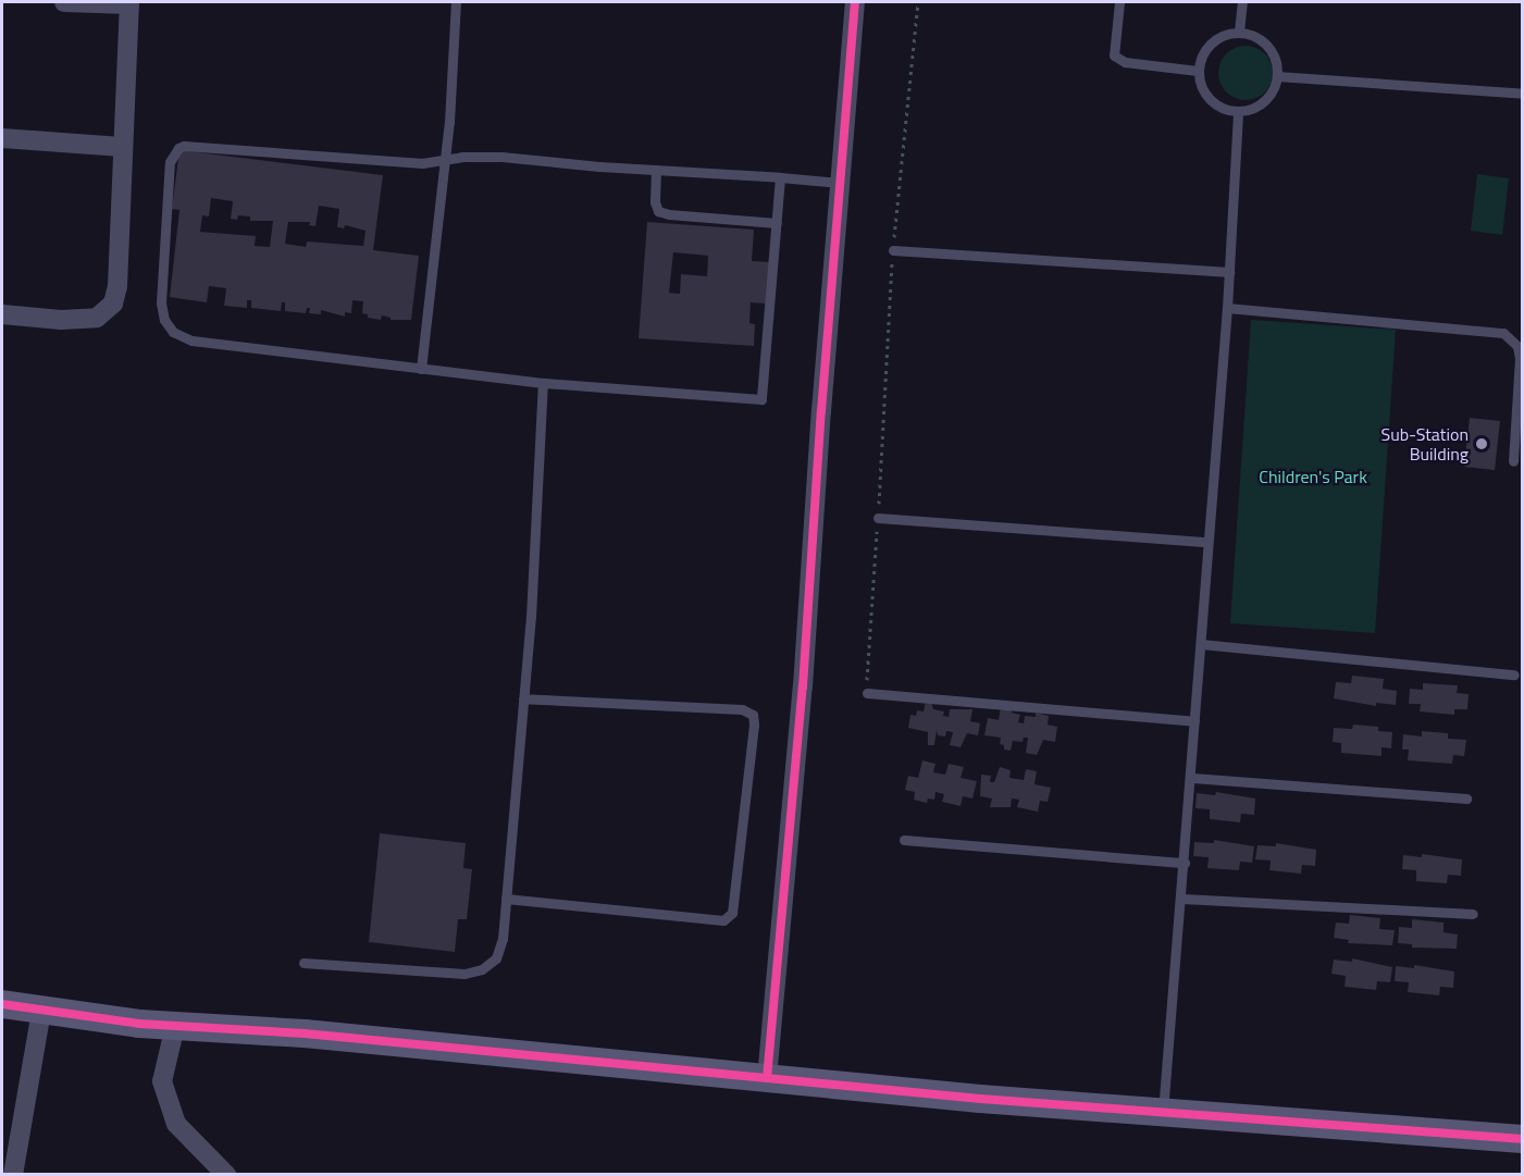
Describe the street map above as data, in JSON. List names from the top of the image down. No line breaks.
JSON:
{"parks":["Children's Park"],"places":["Sub-Station Building"]}
